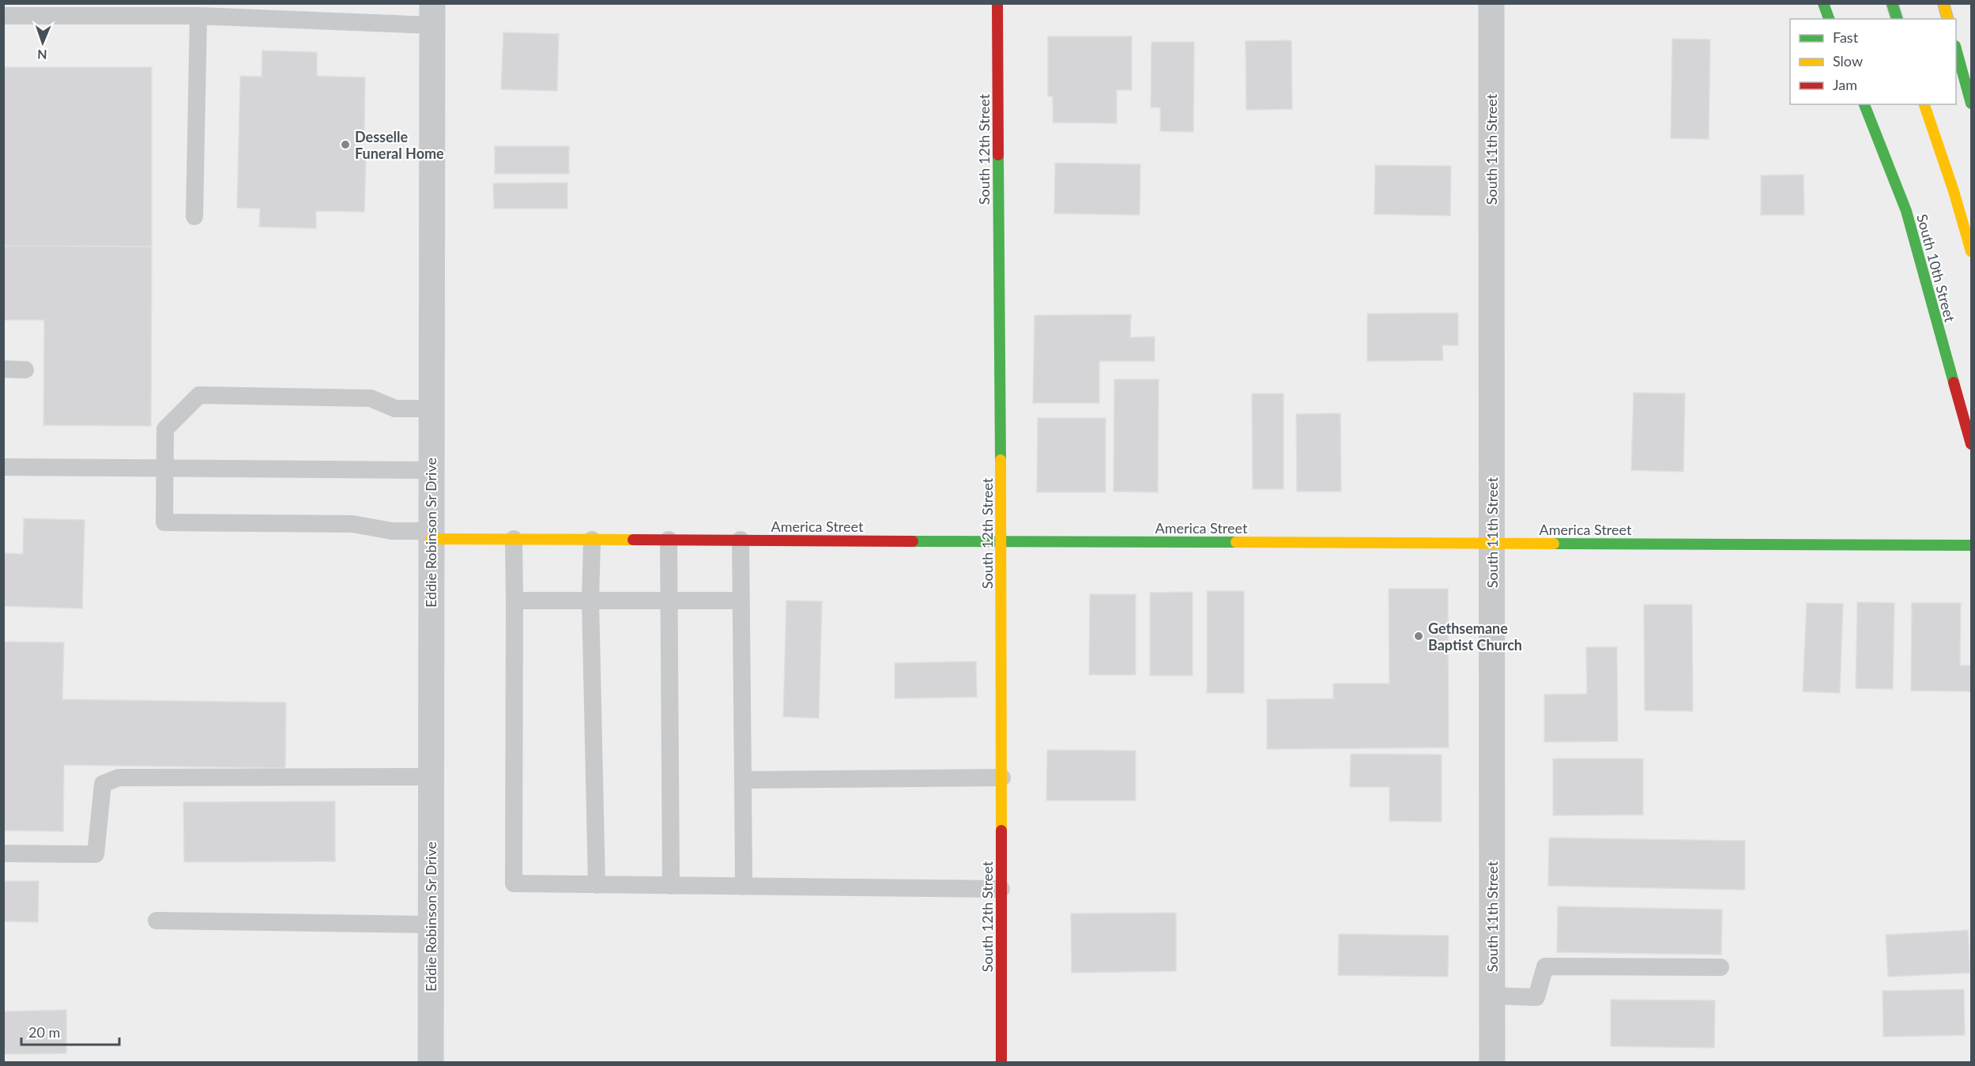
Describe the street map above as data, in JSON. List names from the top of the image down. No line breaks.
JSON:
{"streets":{"main road":["South 12th Street","South 10th Street","America Street"],"street":["South 11th Street","Eddie Robinson Sr Drive"]},"crossings":[["South 12th Street","America Street"],["South 11th Street","America Street"],["America Street","Eddie Robinson Sr Drive"]],"places":["Desselle Funeral Home","Gethsemane Baptist Church"],"legend":["Fast","Slow","Jam"],"scale_bar":"20 m","north":"bottom"}
